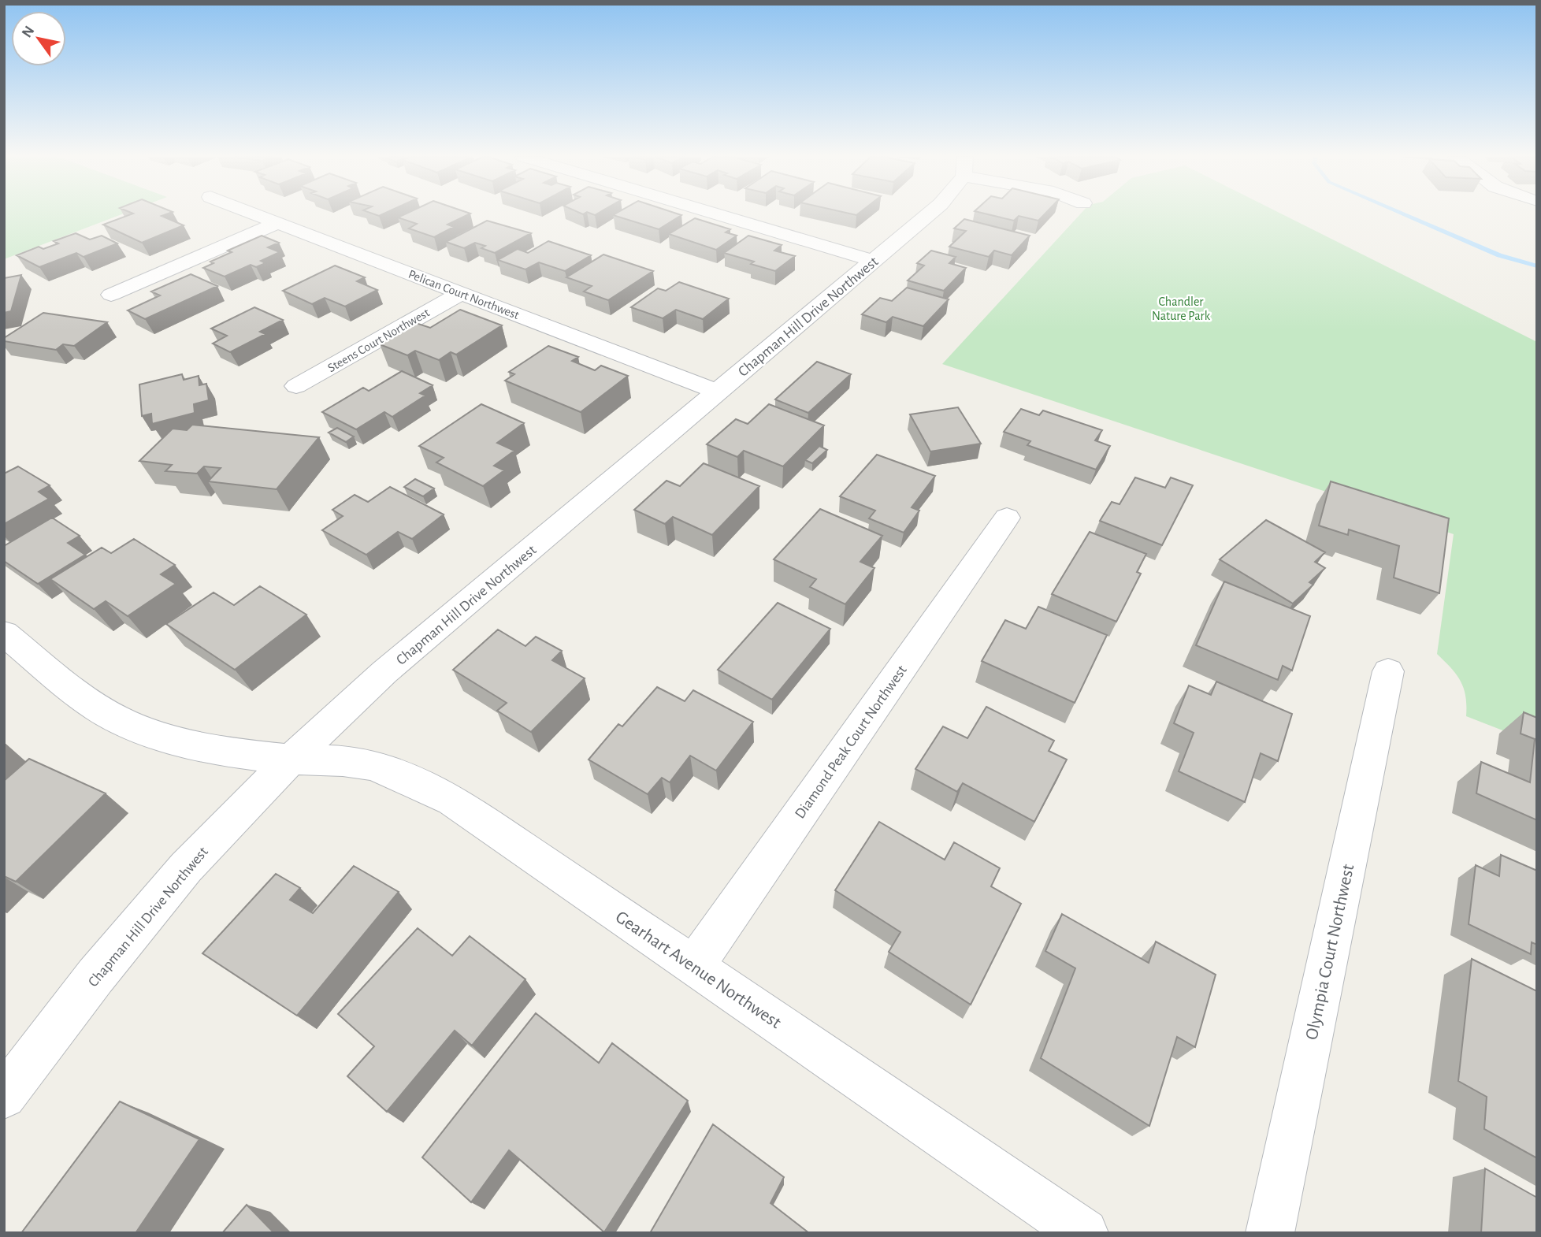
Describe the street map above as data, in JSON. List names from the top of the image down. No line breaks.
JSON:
{"streets":{"street":["Pelican Court Northwest","Chapman Hill Drive Northwest","Steens Court Northwest","Diamond Peak Court Northwest","Olympia Court Northwest","Gearhart Avenue Northwest"]},"crossings":[["Pelican Court Northwest","Chapman Hill Drive Northwest"],["Pelican Court Northwest","Steens Court Northwest"],["Chapman Hill Drive Northwest","Gearhart Avenue Northwest"],["Diamond Peak Court Northwest","Gearhart Avenue Northwest"]],"parks":["Chandler Nature Park"],"north":"top left"}
